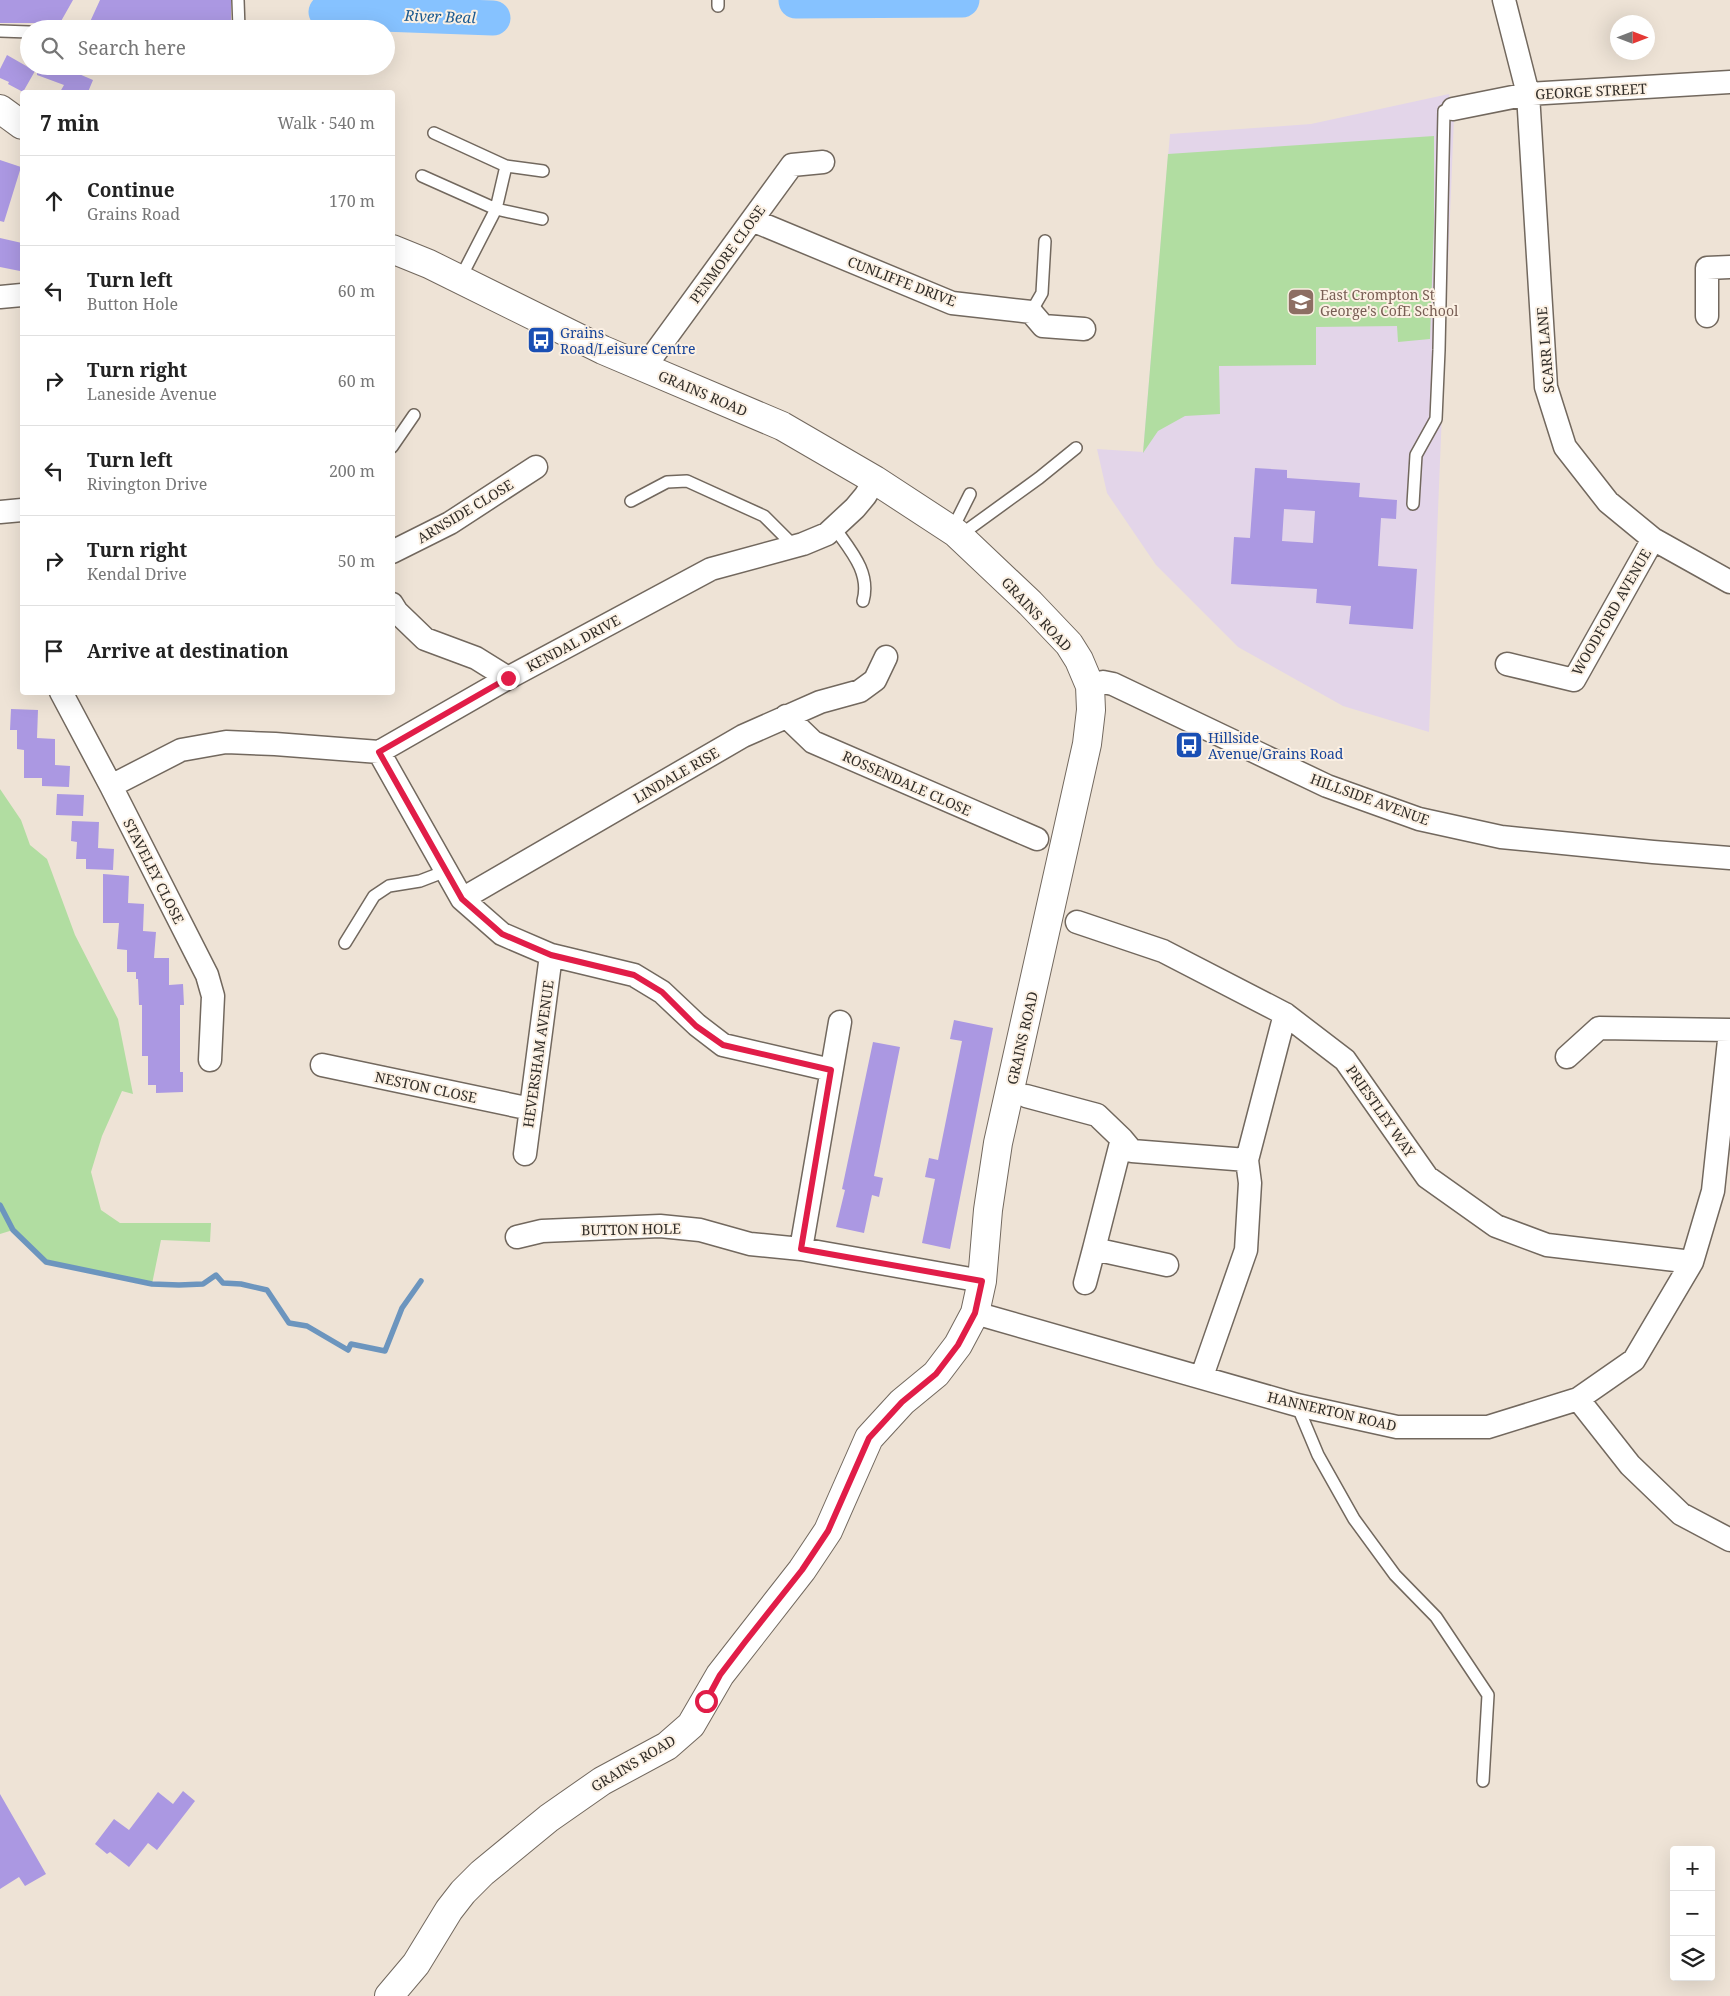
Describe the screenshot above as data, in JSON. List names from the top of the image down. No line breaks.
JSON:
{"streets":{"street":["GEORGE STREET","PENMORE CLOSE","CUNLIFFE DRIVE","SCARR LANE","GRAINS ROAD","ARNSIDE CLOSE","WOODFORD AVENUE","KENDAL DRIVE","LINDALE RISE","ROSSENDALE CLOSE","HILLSIDE AVENUE","STAVELEY CLOSE","HEVERSHAM AVENUE","NESTON CLOSE","PRIESTLEY WAY","BUTTON HOLE","HANNERTON ROAD"]},"crossings":[["GEORGE STREET","SCARR LANE"],["PENMORE CLOSE","CUNLIFFE DRIVE"],["PENMORE CLOSE","GRAINS ROAD"],["SCARR LANE","WOODFORD AVENUE"],["GRAINS ROAD","KENDAL DRIVE"],["GRAINS ROAD","HILLSIDE AVENUE"],["GRAINS ROAD","BUTTON HOLE"],["GRAINS ROAD","HANNERTON ROAD"],["LINDALE RISE","ROSSENDALE CLOSE"],["HEVERSHAM AVENUE","NESTON CLOSE"],["PRIESTLEY WAY","HANNERTON ROAD"]],"water":["River Beal"],"places":{"school or university":["East Crompton St George's CofE School"],"bus stop":["Grains Road/Leisure Centre","Hillside Avenue/Grains Road"]},"north":"right","page":{"search":"Search here","heading":["7 min","Walk · 540 m"],"list":[["Continue","Grains Road","170 m"],["Turn left","Button Hole","60 m"],["Turn right","Laneside Avenue","60 m"],["Turn left","Rivington Drive","200 m"],["Turn right","Kendal Drive","50 m"],"Arrive at destination"],"map_buttons":["+","−"]}}
